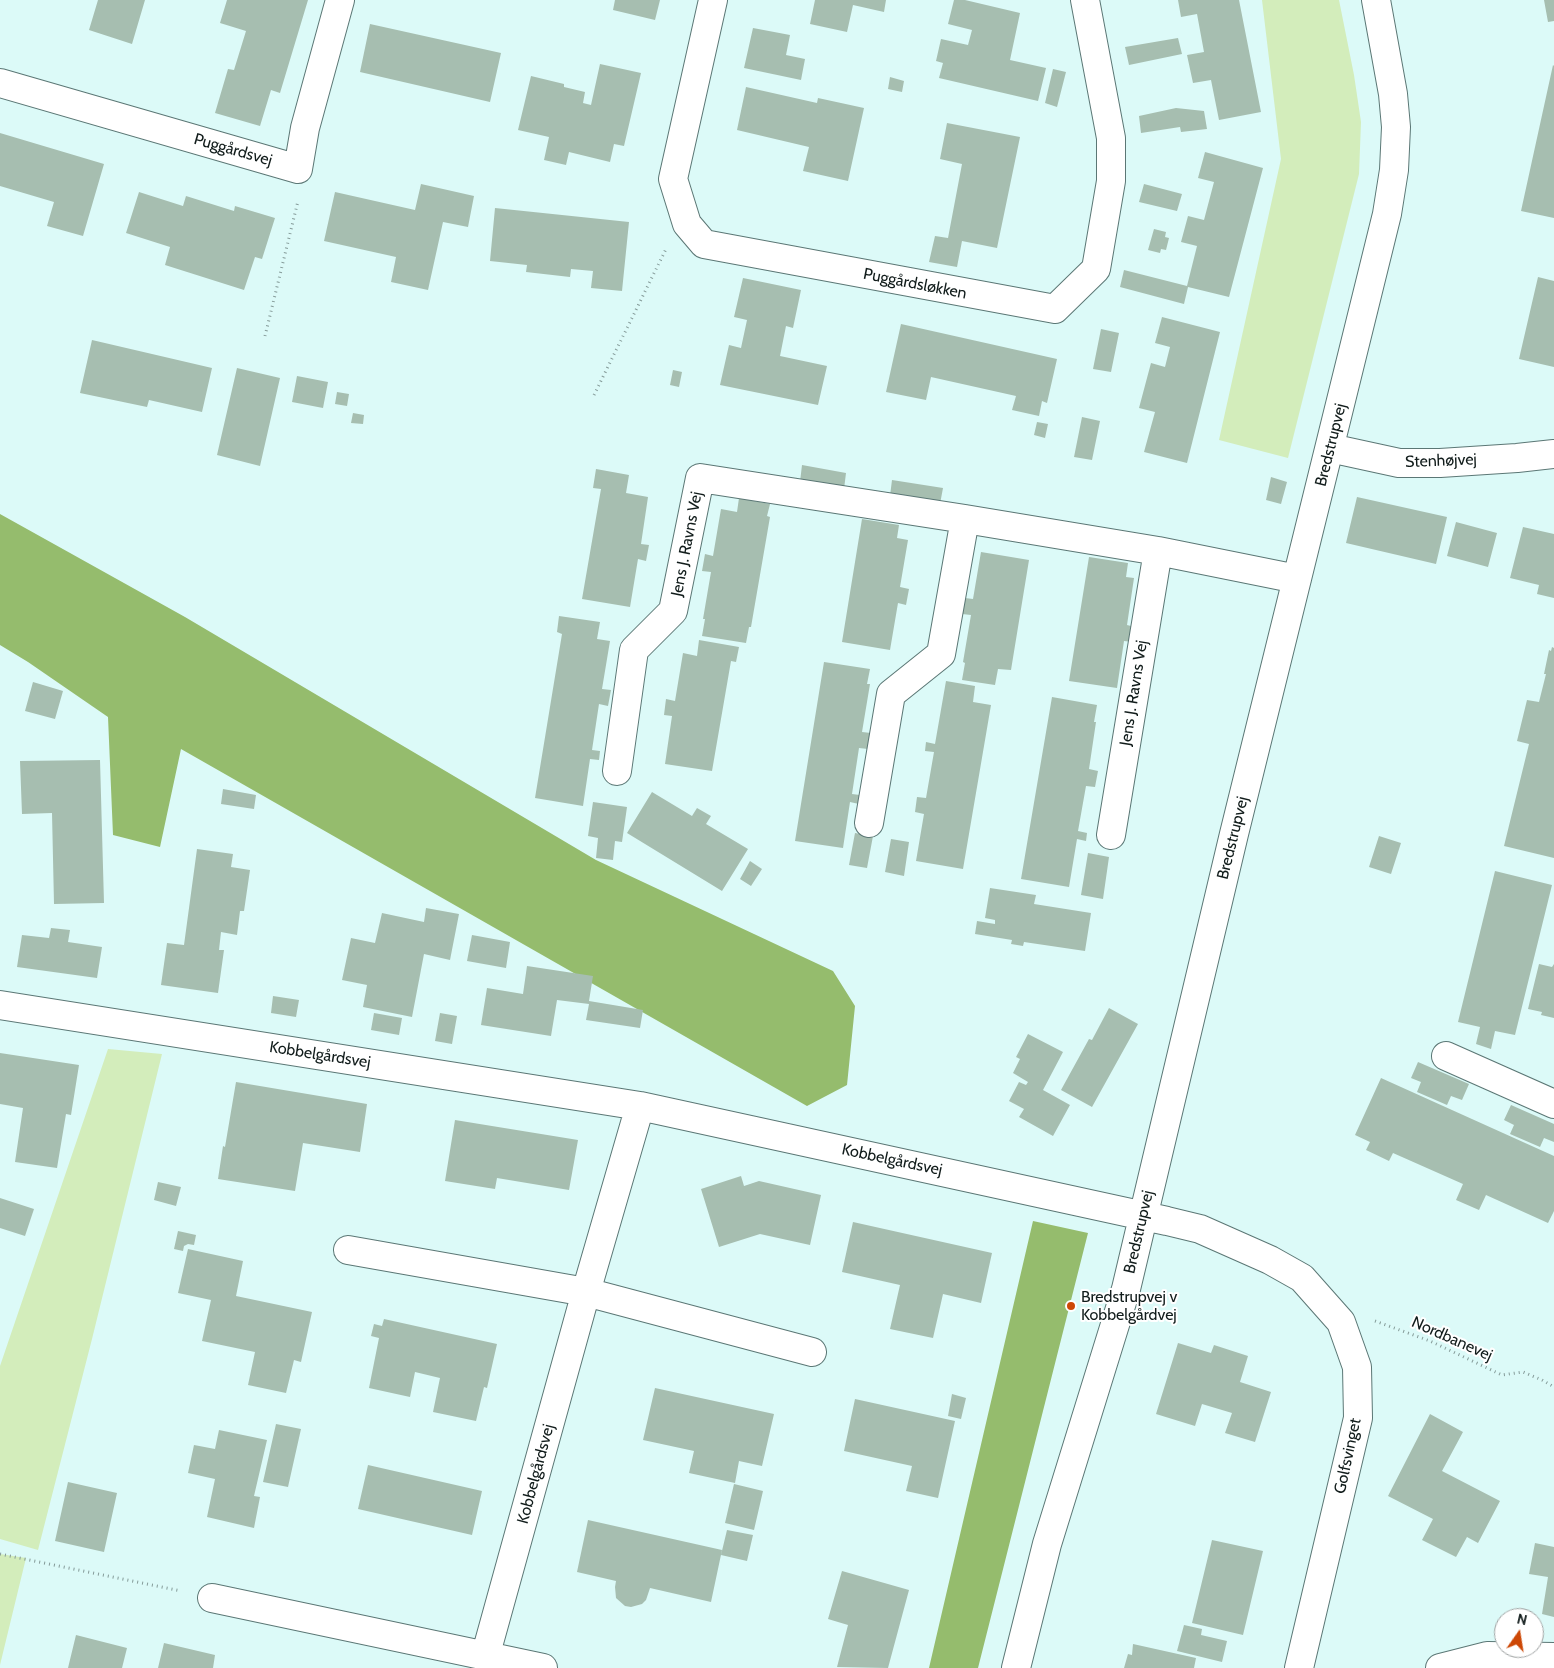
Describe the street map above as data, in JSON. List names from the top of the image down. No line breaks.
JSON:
{"streets":{"street":["Puggårdsvej","Puggårdsløkken","Bredstrupvej","Stenhøjvej","Jens J. Ravns Vej","Kobbelgårdsvej","Golfsvinget"],"path":["Nordbanevej"]},"crossings":[["Bredstrupvej","Stenhøjvej"],["Bredstrupvej","Jens J. Ravns Vej"],["Bredstrupvej","Kobbelgårdsvej"],["Bredstrupvej","Golfsvinget"],["Kobbelgårdsvej","Golfsvinget"],["Nordbanevej","Golfsvinget"]],"places":["Bredstrupvej v Kobbelgårdvej"],"north":"top"}
